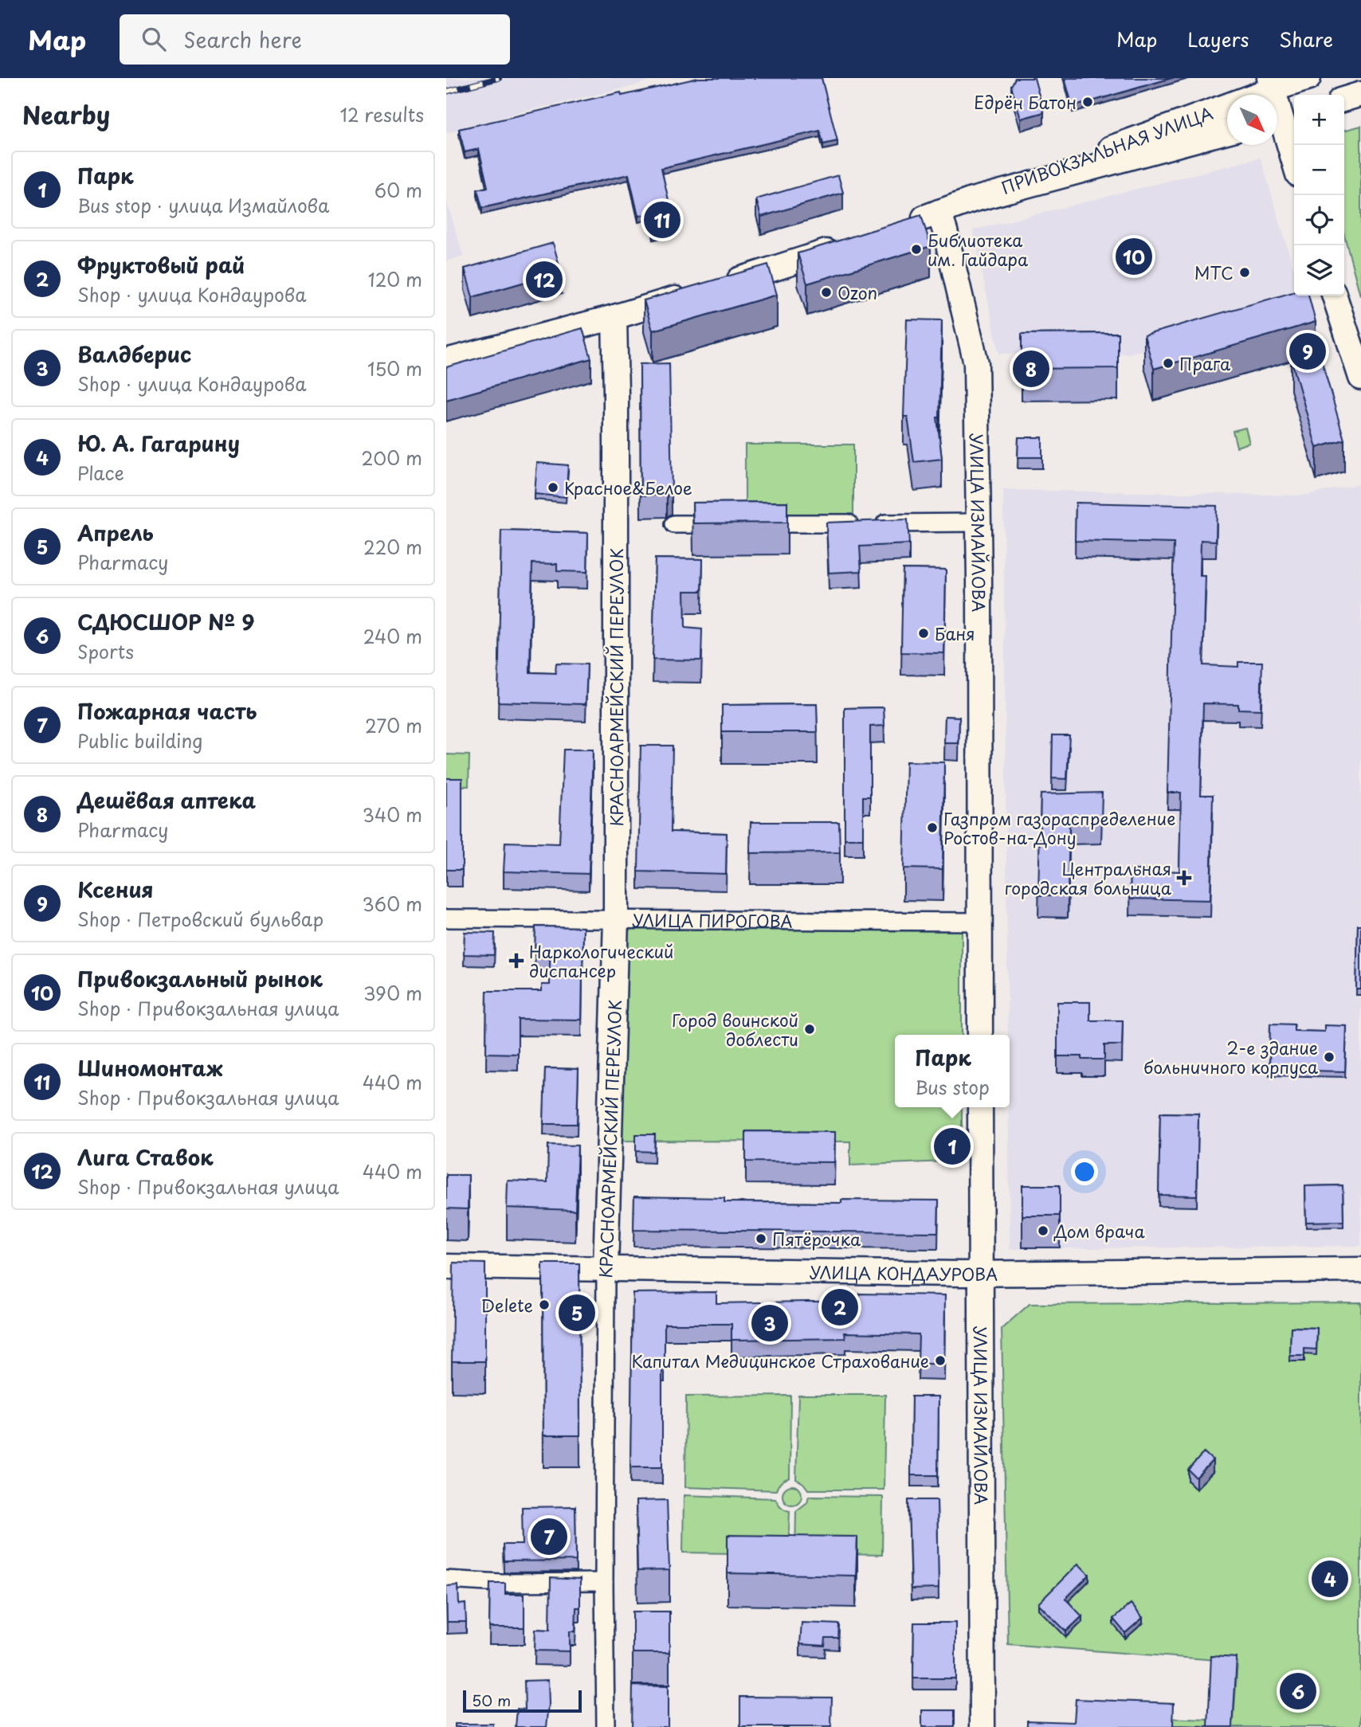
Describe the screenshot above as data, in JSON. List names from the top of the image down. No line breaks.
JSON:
{"streets":{"street":["ПРИВОКЗАЛЬНАЯ УЛИЦА","УЛИЦА ИЗМАЙЛОВА","КРАСНОАРМЕЙСКИЙ ПЕРЕУЛОК","УЛИЦА ПИРОГОВА","УЛИЦА КОНДАУРОВА"]},"crossings":[["ПРИВОКЗАЛЬНАЯ УЛИЦА","УЛИЦА ИЗМАЙЛОВА"],["УЛИЦА ИЗМАЙЛОВА","УЛИЦА ПИРОГОВА"],["УЛИЦА ИЗМАЙЛОВА","УЛИЦА КОНДАУРОВА"],["КРАСНОАРМЕЙСКИЙ ПЕРЕУЛОК","УЛИЦА ПИРОГОВА"],["КРАСНОАРМЕЙСКИЙ ПЕРЕУЛОК","УЛИЦА КОНДАУРОВА"]],"places":{"other":["Едрён Батон","Библиотека им. Гайдара","МТС","Ozon","Прага","Красное&Белое","Баня","Газпром газораспределение Ростов-на-Дону","Город воинской доблести","2-е здание больничного корпуса","Дом врача","Пятёрочка","Delete","Капитал Медицинское Страхование"],"health":["Центральная городская больница","Наркологический диспансер"]},"scale_bar":"50 m","north":"bottom right","page":{"header":"Map","search":"Search here","nav":["Map","Layers","Share"],"heading":["Nearby","12 results"],"map_buttons":["+","−"],"list":[{"mark":"1","name":"Парк","note":"Bus stop · улица Измайлова","value":"60 m"},{"mark":"2","name":"Фруктовый рай","note":"Shop · улица Кондаурова","value":"120 m"},{"mark":"3","name":"Валдберис","note":"Shop · улица Кондаурова","value":"150 m"},{"mark":"4","name":"Ю. А. Гагарину","note":"Place","value":"200 m"},{"mark":"5","name":"Апрель","note":"Pharmacy","value":"220 m"},{"mark":"6","name":"СДЮСШОР № 9","note":"Sports","value":"240 m"},{"mark":"7","name":"Пожарная часть","note":"Public building","value":"270 m"},{"mark":"8","name":"Дешёвая аптека","note":"Pharmacy","value":"340 m"},{"mark":"9","name":"Ксения","note":"Shop · Петровский бульвар","value":"360 m"},{"mark":"10","name":"Привокзальный рынок","note":"Shop · Привокзальная улица","value":"390 m"},{"mark":"11","name":"Шиномонтаж","note":"Shop · Привокзальная улица","value":"440 m"},{"mark":"12","name":"Лига Ставок","note":"Shop · Привокзальная улица","value":"440 m"}],"pins":["11","10","12","9","8","1","2","5","3","7","4","6"],"popup":["Парк","Bus stop"],"scale":"50 m"}}
